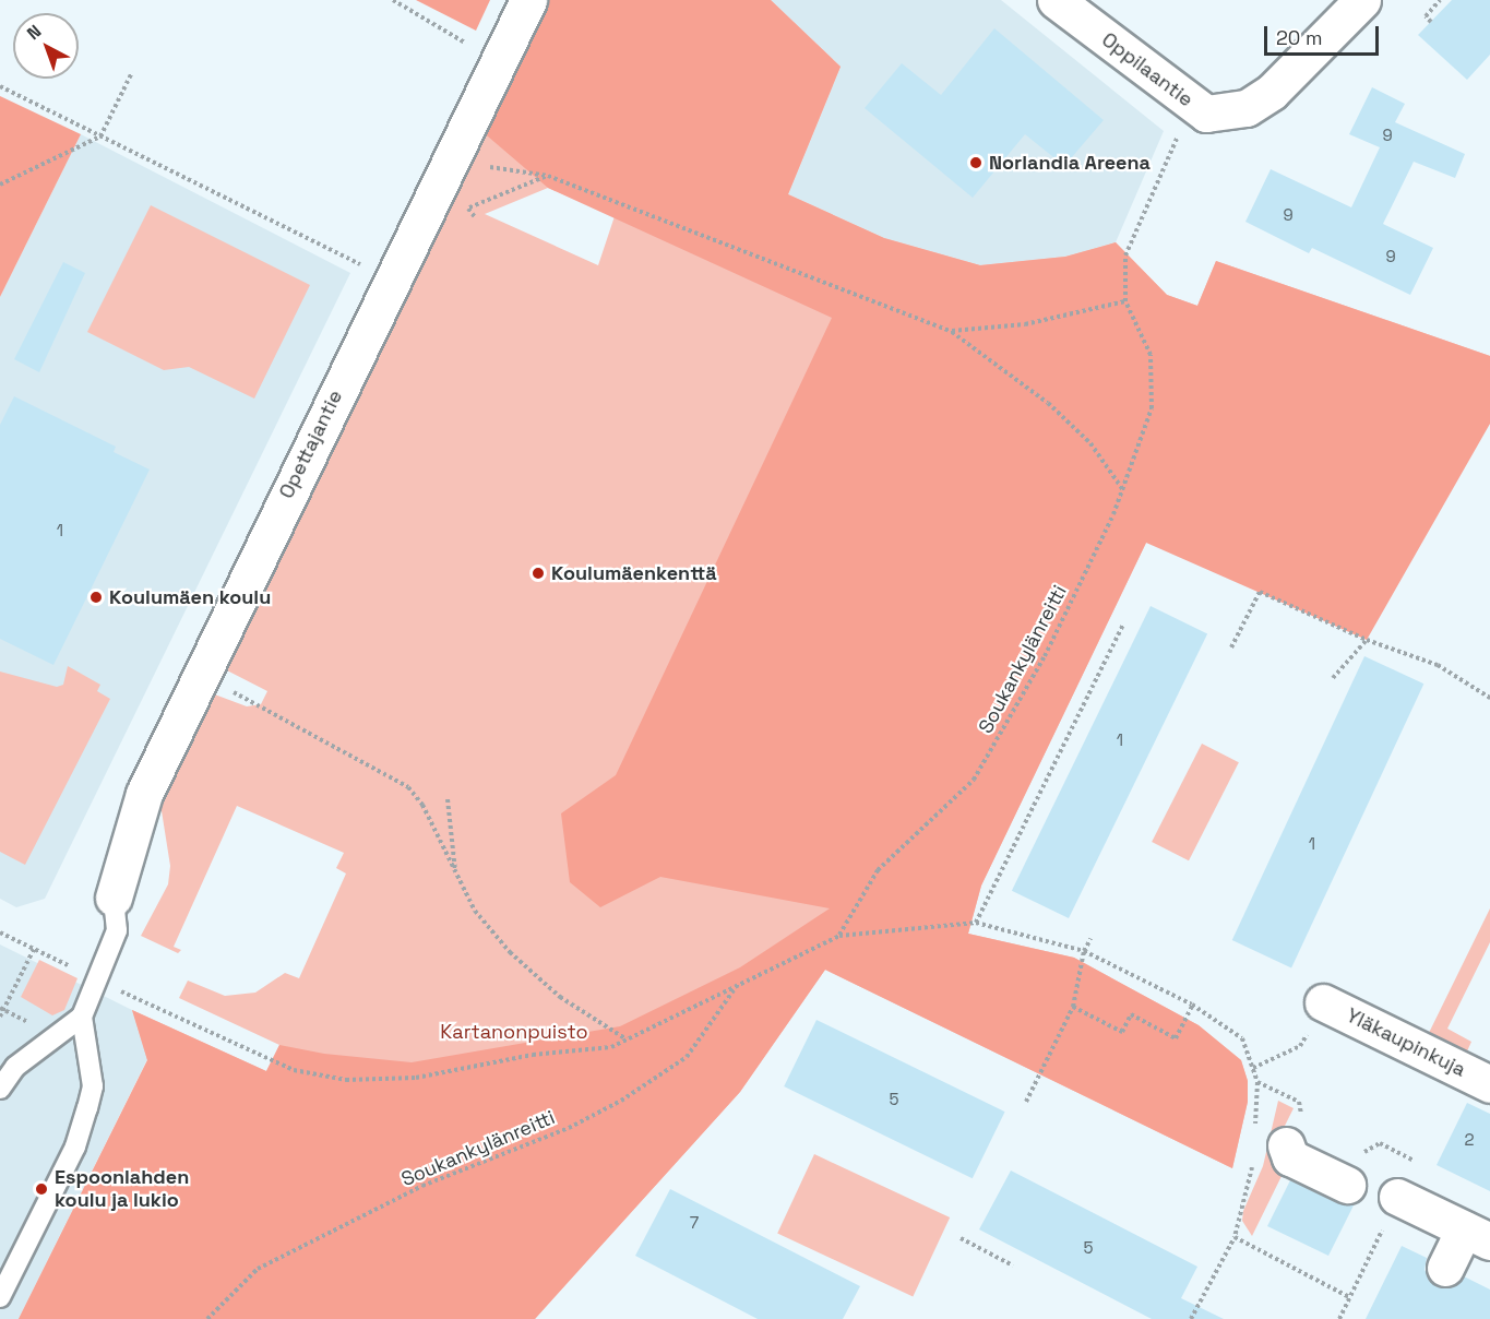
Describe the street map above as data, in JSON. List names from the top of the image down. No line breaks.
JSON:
{"streets":{"street":["Oppilaantie","Opettajantie","Yläkaupinkuja"],"path":["Soukankylänreitti"]},"parks":["Kartanonpuisto"],"places":["Norlandia Areena","Koulumäenkenttä","Koulumäen koulu","Espoonlahden koulu ja lukio"],"house_numbers":["9","9","9","1","1","1","5","2","7","5"],"scale_bar":"20 m","north":"top left"}
